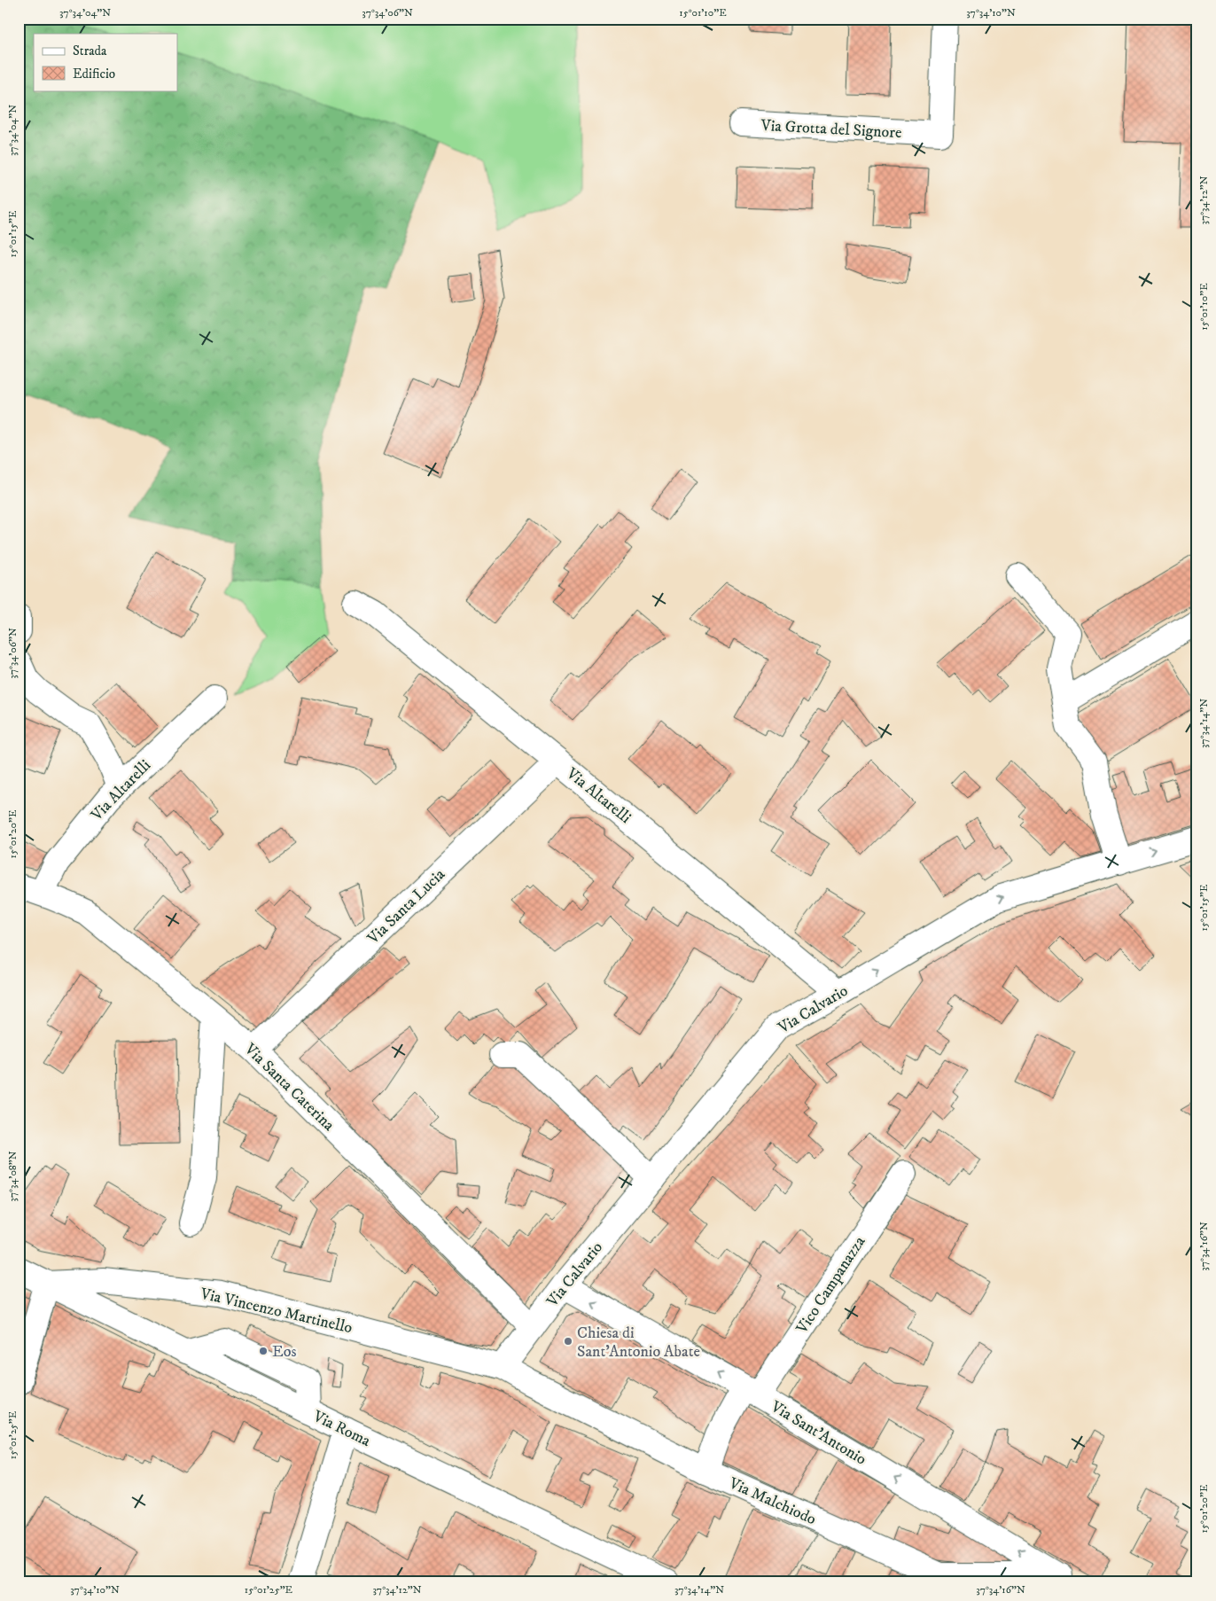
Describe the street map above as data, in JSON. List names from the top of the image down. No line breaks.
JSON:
{"streets":{"street":["Via Grotta del Signore","Via Altarelli","Via Santa Lucia","Via Calvario","Via Santa Caterina","Vico Campanazza","Via Vincenzo Martinello","Via Roma","Via Sant'Antonio","Via Malchiodo"]},"crossings":[["Via Altarelli","Via Santa Lucia"],["Via Altarelli","Via Calvario"],["Via Altarelli","Via Santa Caterina"],["Via Santa Lucia","Via Santa Caterina"],["Via Calvario","Via Santa Caterina"],["Via Calvario","Via Vincenzo Martinello"],["Via Calvario","Via Sant'Antonio"],["Via Calvario","Via Malchiodo"],["Vico Campanazza","Via Sant'Antonio"],["Vico Campanazza","Via Malchiodo"],["Via Vincenzo Martinello","Via Roma"],["Via Vincenzo Martinello","Via Malchiodo"],["Via Sant'Antonio","Via Malchiodo"]],"one_way":["Via Calvario","Via Sant'Antonio"],"places":["Chiesa di Sant'Antonio Abate","Eos"],"legend":["Strada","Edificio"],"coordinates":["37°34'04\"N","37°34'06\"N","15°01'10\"E","37°34'10\"N","37°34'12\"N","15°01'15\"E","37°34'14\"N","15°01'20\"E","37°34'08\"N","37°34'16\"N","15°01'25\"E"]}
